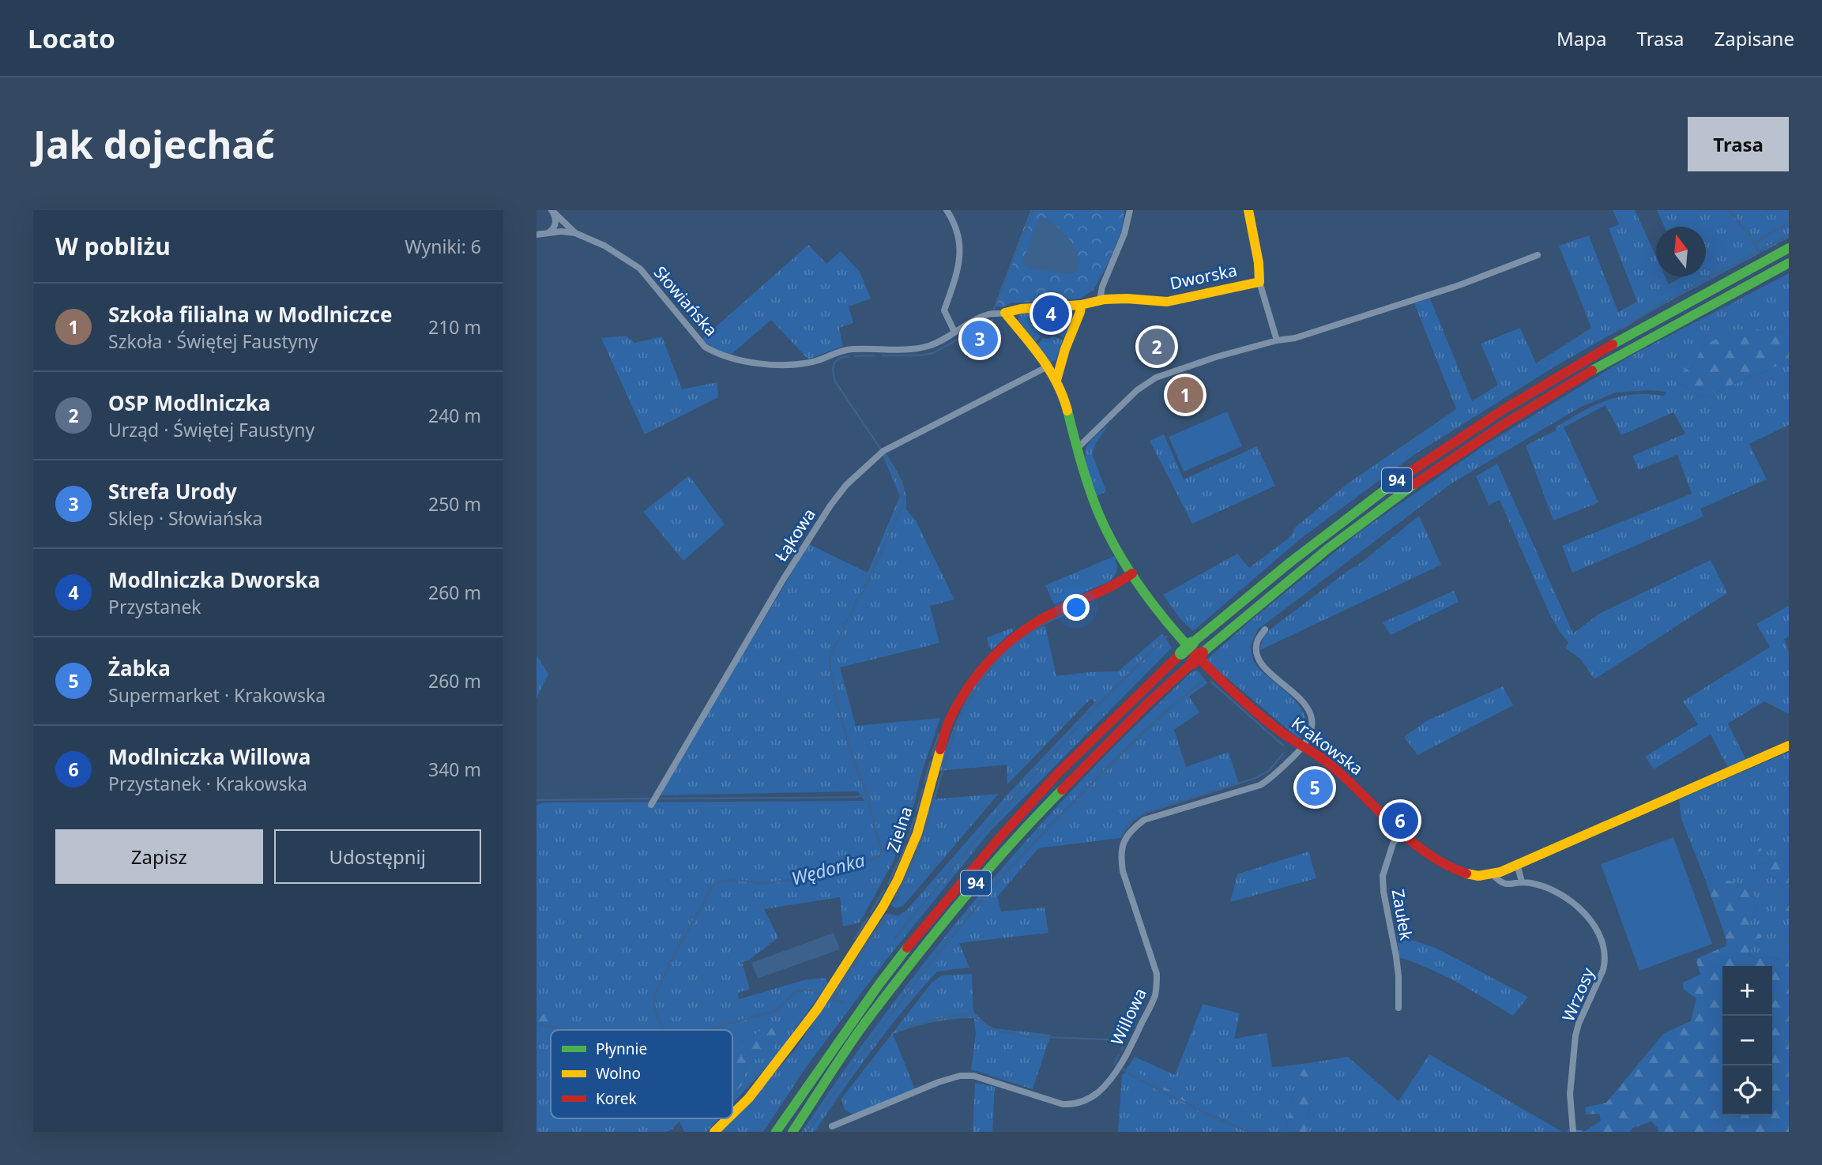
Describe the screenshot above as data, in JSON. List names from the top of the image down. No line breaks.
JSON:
{"streets":{"main road":["Dworska","94","Krakowska","Zielna"],"street":["Słowiańska","Łąkowa","Zaułek","Wrzosy","Willowa"]},"crossings":[["Dworska","Słowiańska"],["Dworska","Krakowska"],["Słowiańska","Krakowska"],["Łąkowa","Krakowska"],["Krakowska","Zielna"],["Krakowska","Zaułek"],["Krakowska","Wrzosy"],["Krakowska","Willowa"]],"water":["Wędonka"],"legend":["Płynnie","Wolno","Korek"],"north":"top","page":{"header":"Locato","nav":["Mapa","Trasa","Zapisane"],"buttons":["Trasa",["Zapisz","Udostępnij"]],"title":"Jak dojechać","heading":["W pobliżu","Wyniki: 6"],"list":[{"mark":"1","name":"Szkoła filialna w Modlniczce","note":"Szkoła · Świętej Faustyny","value":"210 m"},{"mark":"2","name":"OSP Modlniczka","note":"Urząd · Świętej Faustyny","value":"240 m"},{"mark":"3","name":"Strefa Urody","note":"Sklep · Słowiańska","value":"250 m"},{"mark":"4","name":"Modlniczka Dworska","note":"Przystanek","value":"260 m"},{"mark":"5","name":"Żabka","note":"Supermarket · Krakowska","value":"260 m"},{"mark":"6","name":"Modlniczka Willowa","note":"Przystanek · Krakowska","value":"340 m"}],"pins":["4","3","2","1","5","6"],"map_buttons":["+","−"]}}
